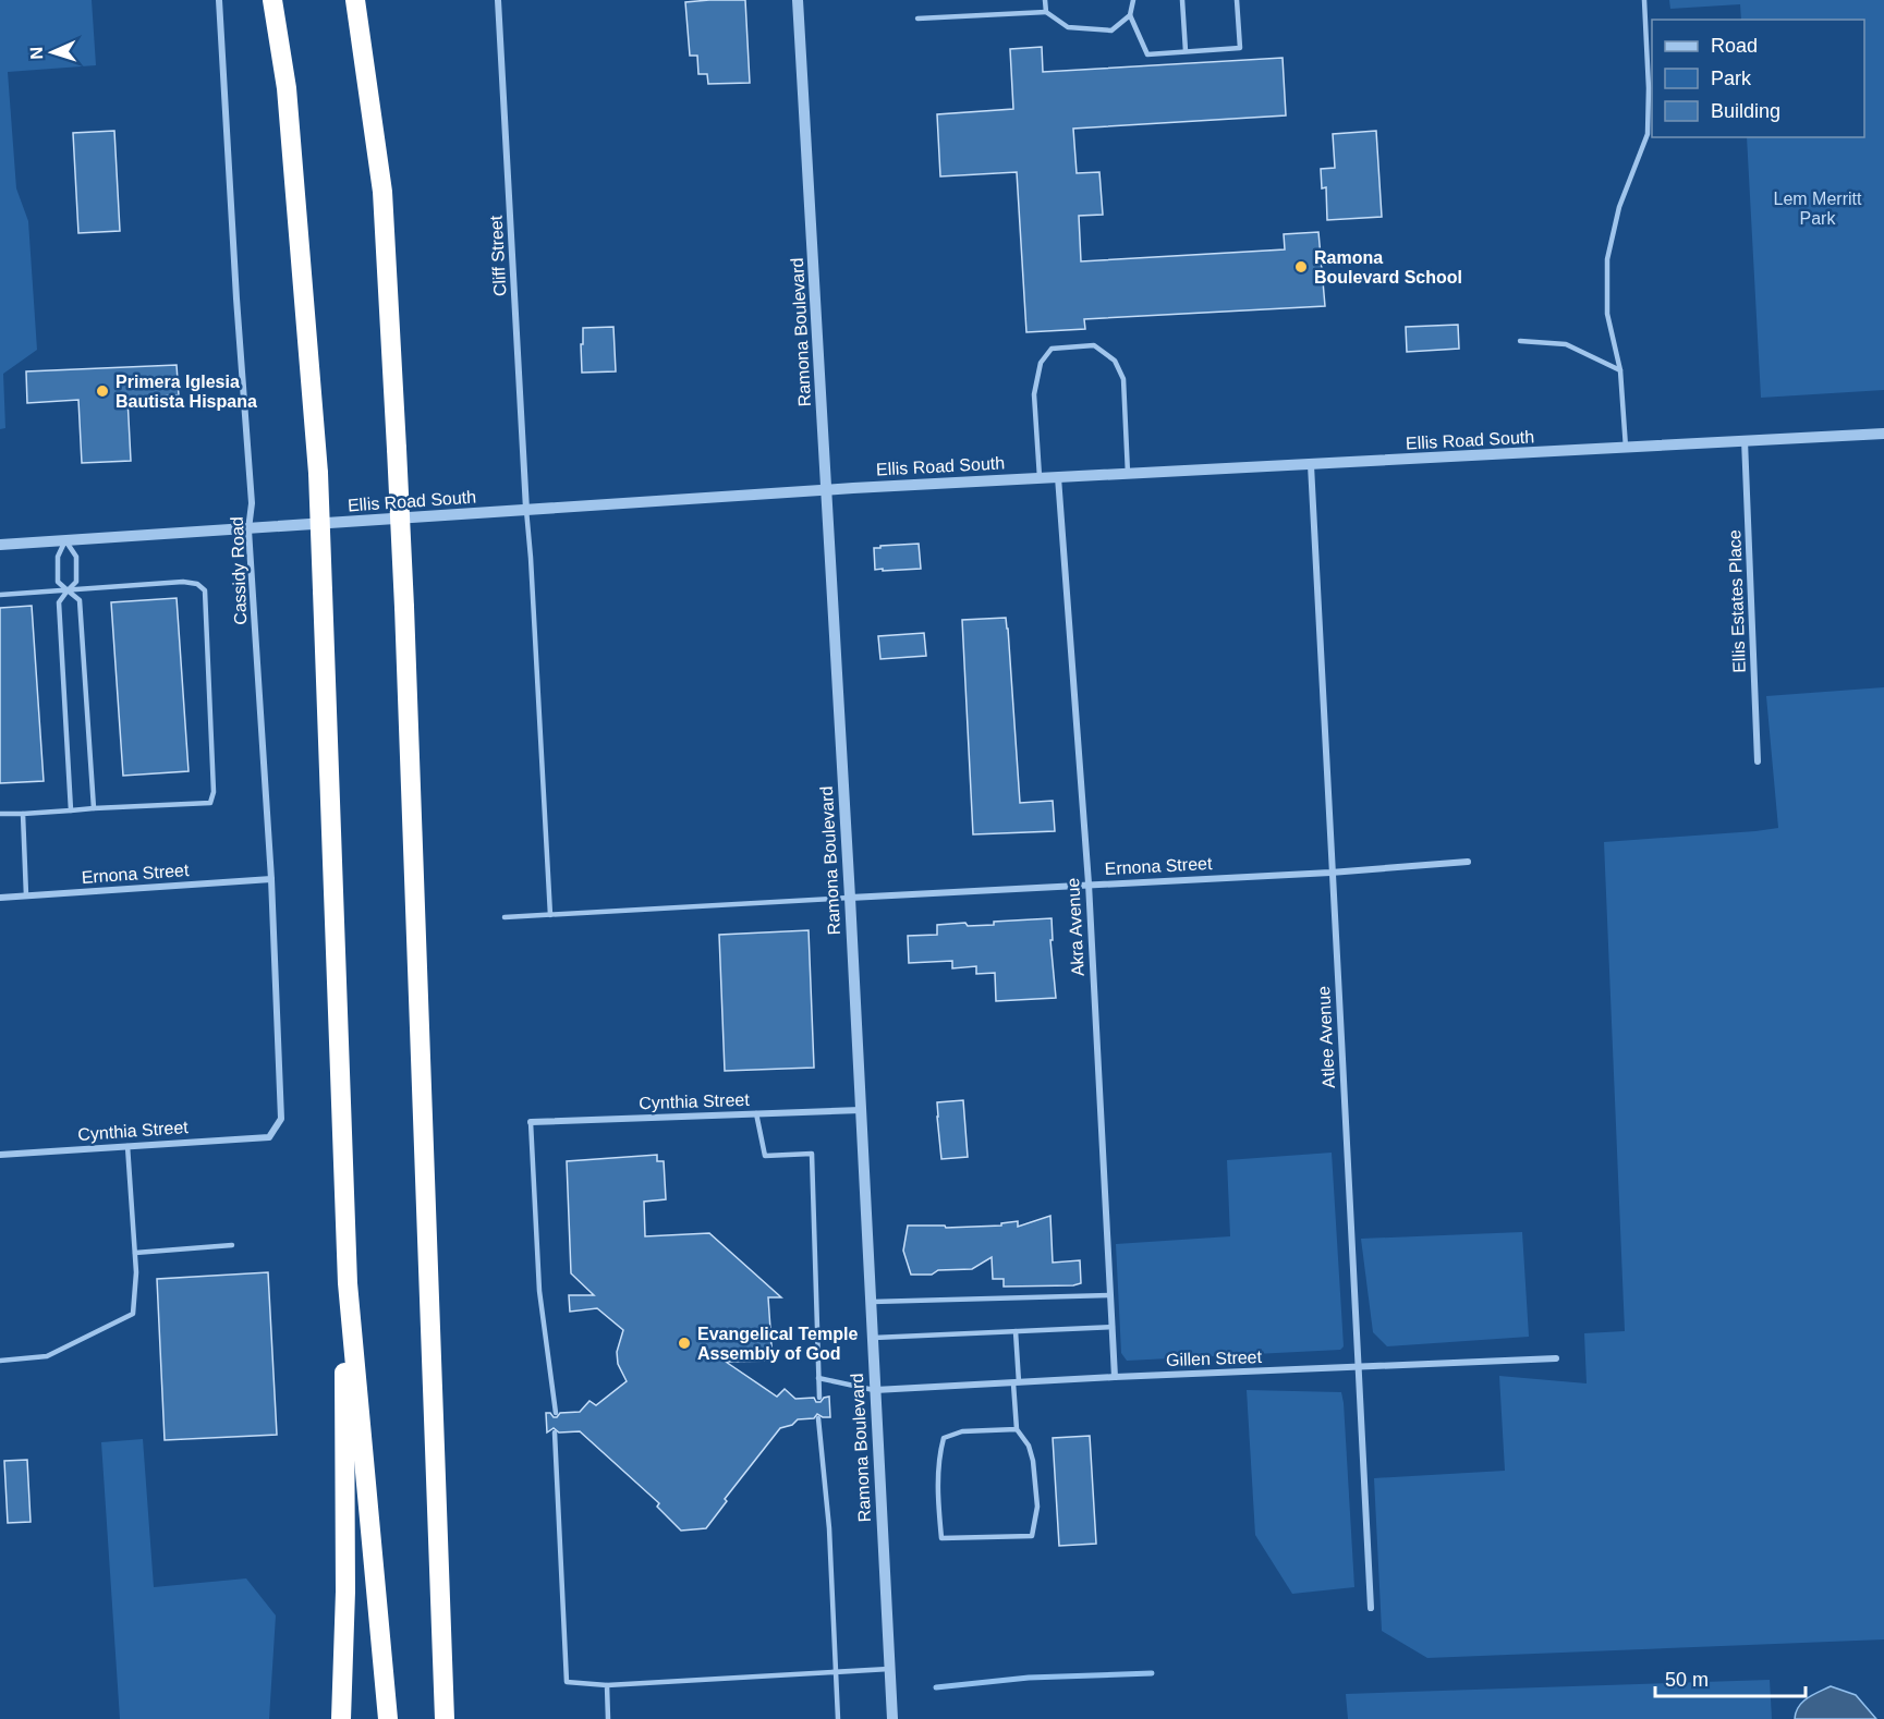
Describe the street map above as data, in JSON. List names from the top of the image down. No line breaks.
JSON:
{"streets":{"street":["Cliff Street","Ramona Boulevard","Ellis Road South","Cassidy Road","Ellis Estates Place","Ernona Street","Akra Avenue","Atlee Avenue","Cynthia Street","Gillen Street"]},"crossings":[["Cliff Street","Ellis Road South"],["Ramona Boulevard","Ellis Road South"],["Ramona Boulevard","Ernona Street"],["Ramona Boulevard","Cynthia Street"],["Ramona Boulevard","Gillen Street"],["Ellis Road South","Cassidy Road"],["Ellis Road South","Ellis Estates Place"],["Ellis Road South","Akra Avenue"],["Ellis Road South","Atlee Avenue"],["Cassidy Road","Ernona Street"],["Cassidy Road","Cynthia Street"],["Ernona Street","Akra Avenue"],["Ernona Street","Atlee Avenue"],["Akra Avenue","Gillen Street"],["Atlee Avenue","Gillen Street"]],"parks":["Lem Merritt Park"],"places":["Ramona Boulevard School","Primera Iglesia Bautista Hispana","Evangelical Temple Assembly of God"],"legend":["Road","Park","Building"],"scale_bar":"50 m","north":"left"}
